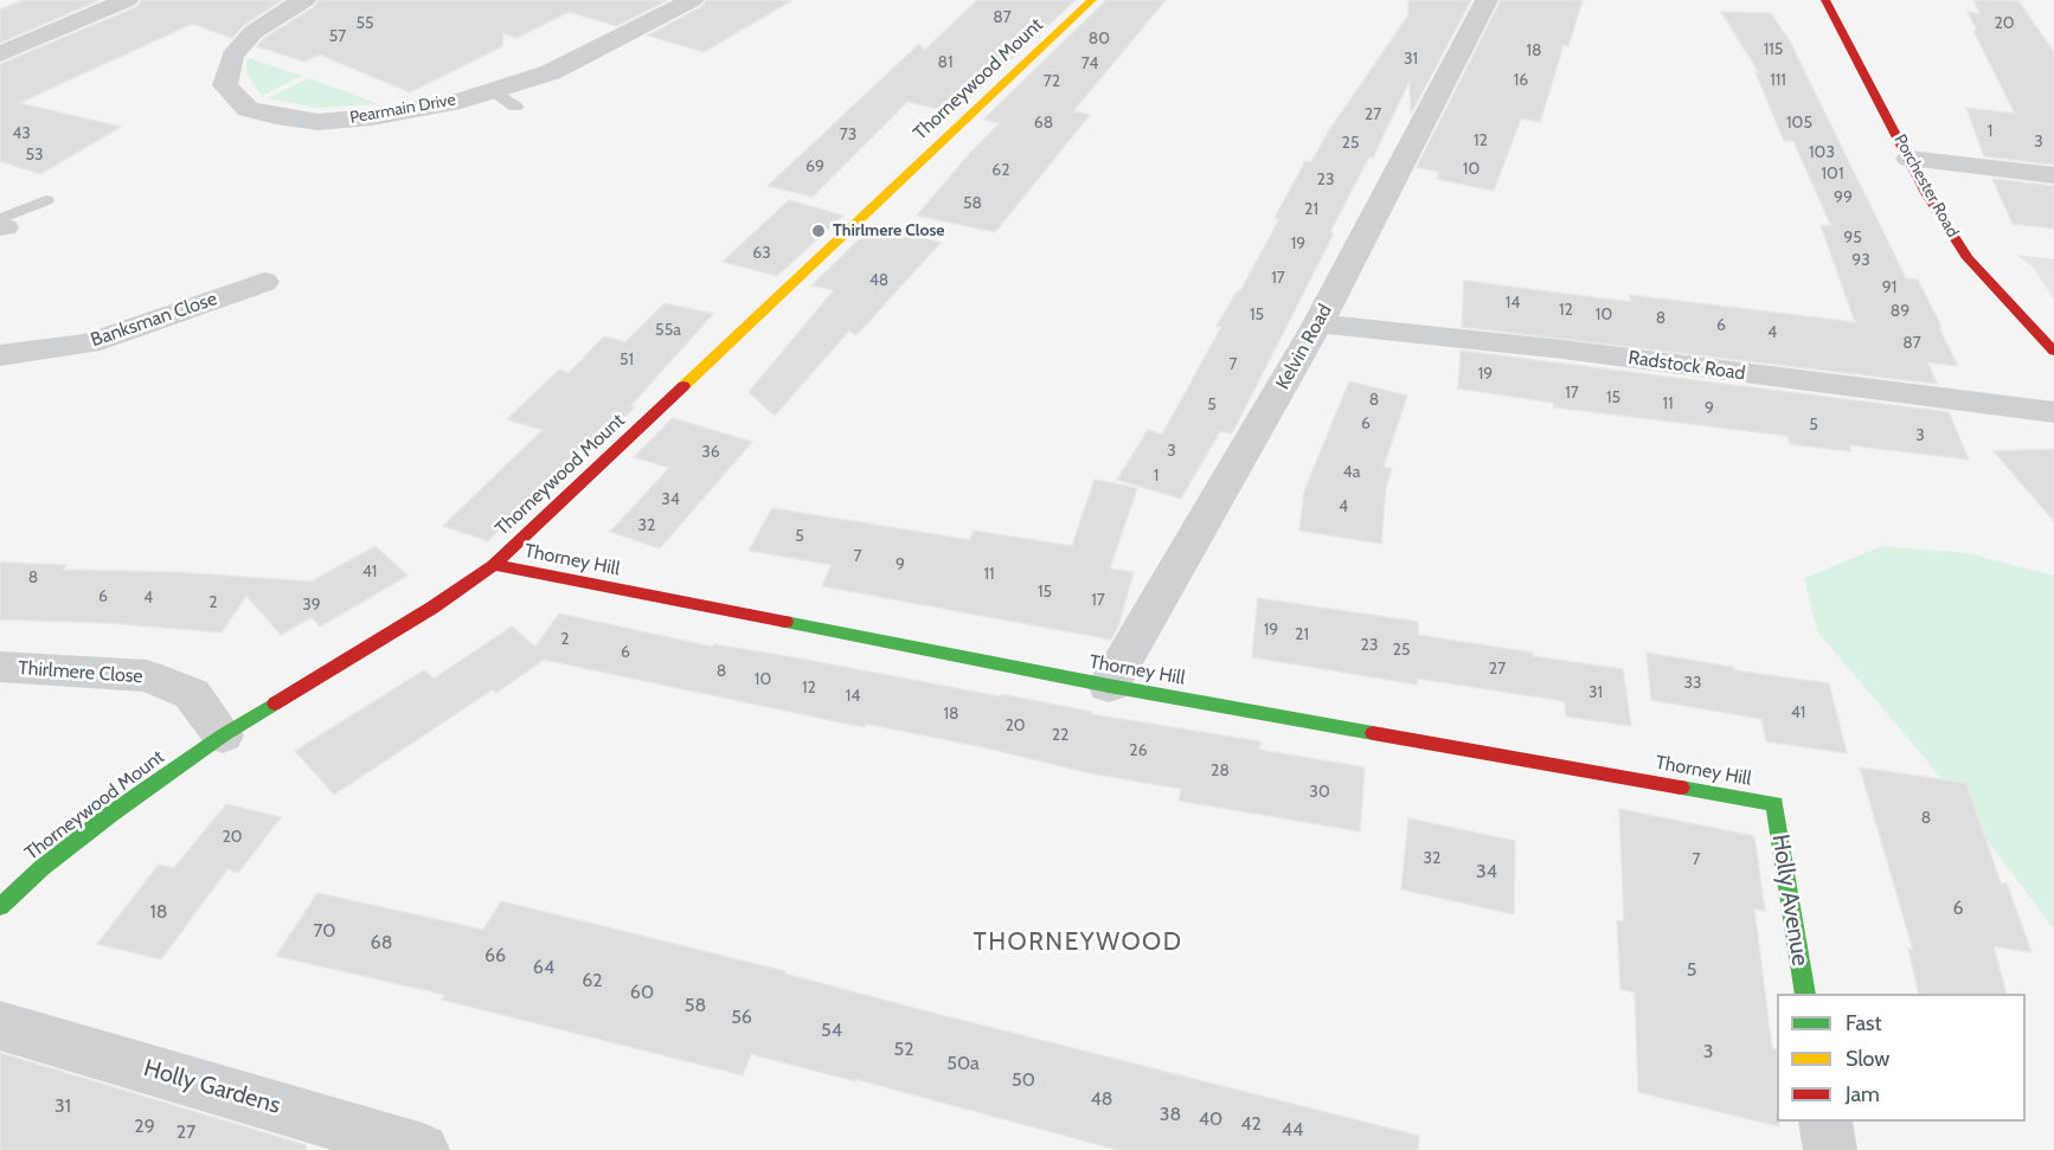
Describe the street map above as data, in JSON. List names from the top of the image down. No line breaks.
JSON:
{"streets":{"street":["Thorneywood Mount","Pearmain Drive","Porchester Road","Banksman Close","Kelvin Road","Radstock Road","Thorney Hill","Thirlmere Close","Holly Avenue","Holly Gardens"]},"crossings":[["Thorneywood Mount","Thorney Hill"],["Thorneywood Mount","Thirlmere Close"],["Kelvin Road","Radstock Road"],["Kelvin Road","Thorney Hill"],["Thorney Hill","Holly Avenue"]],"districts":["THORNEYWOOD"],"places":["Thirlmere Close"],"house_numbers":["87","55","20","57","80","115","18","31","81","74","16","111","72","27","68","105","1","43","73","12","3","25","103","53","69","10","62","101","23","99","58","21","95","19","63","93","17","48","91","14","12","89","15","10","8","6","55a","4","87","51","7","19","17","15","8","11","5","9","6","5","3","3","36","4a","1","34","4","32","5","7","9","41","11","8","15","6","4","17","2","39","19","21","2","23","25","6","27","8","10","33","12","31","14","41","18","20","22","26","28","30","8","20","32","7","34","6","18","70","68","66","64","5","62","60","58","56","54","52","3","50a","50","48","31","38","40","42","29","44","27"],"legend":["Fast","Slow","Jam"]}
